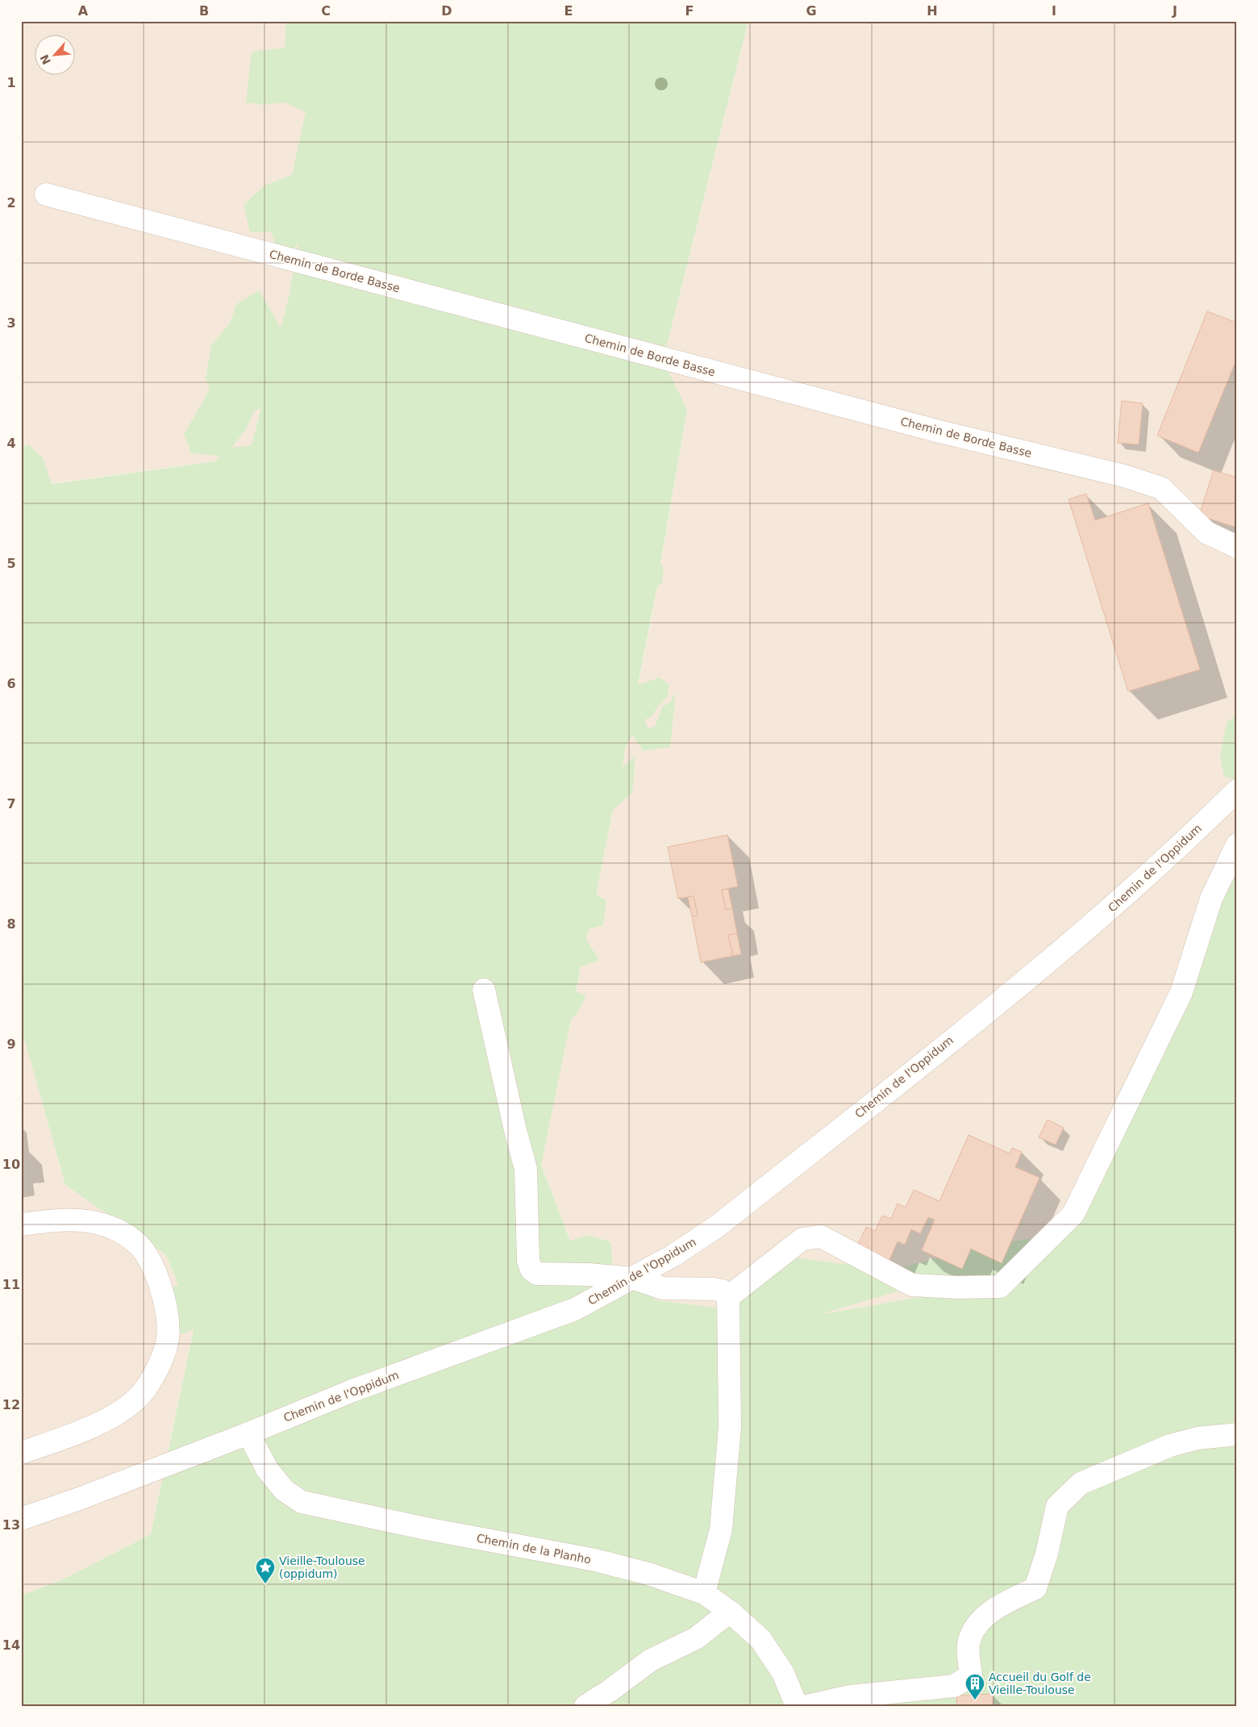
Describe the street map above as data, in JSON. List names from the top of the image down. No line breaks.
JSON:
{"streets":{"street":["Chemin de Borde Basse","Chemin de l'Oppidum","Chemin de la Planho"]},"crossings":[["Chemin de l'Oppidum","Chemin de la Planho"]],"places":{"place":["Vieille-Toulouse (oppidum)"],"building":["Accueil du Golf de Vieille-Toulouse"]},"north":"bottom left","grid":{"columns":["A","B","C","D","E","F","G","H","I","J"],"rows":["1","2","3","4","5","6","7","8","9","10","11","12","13","14"]}}
